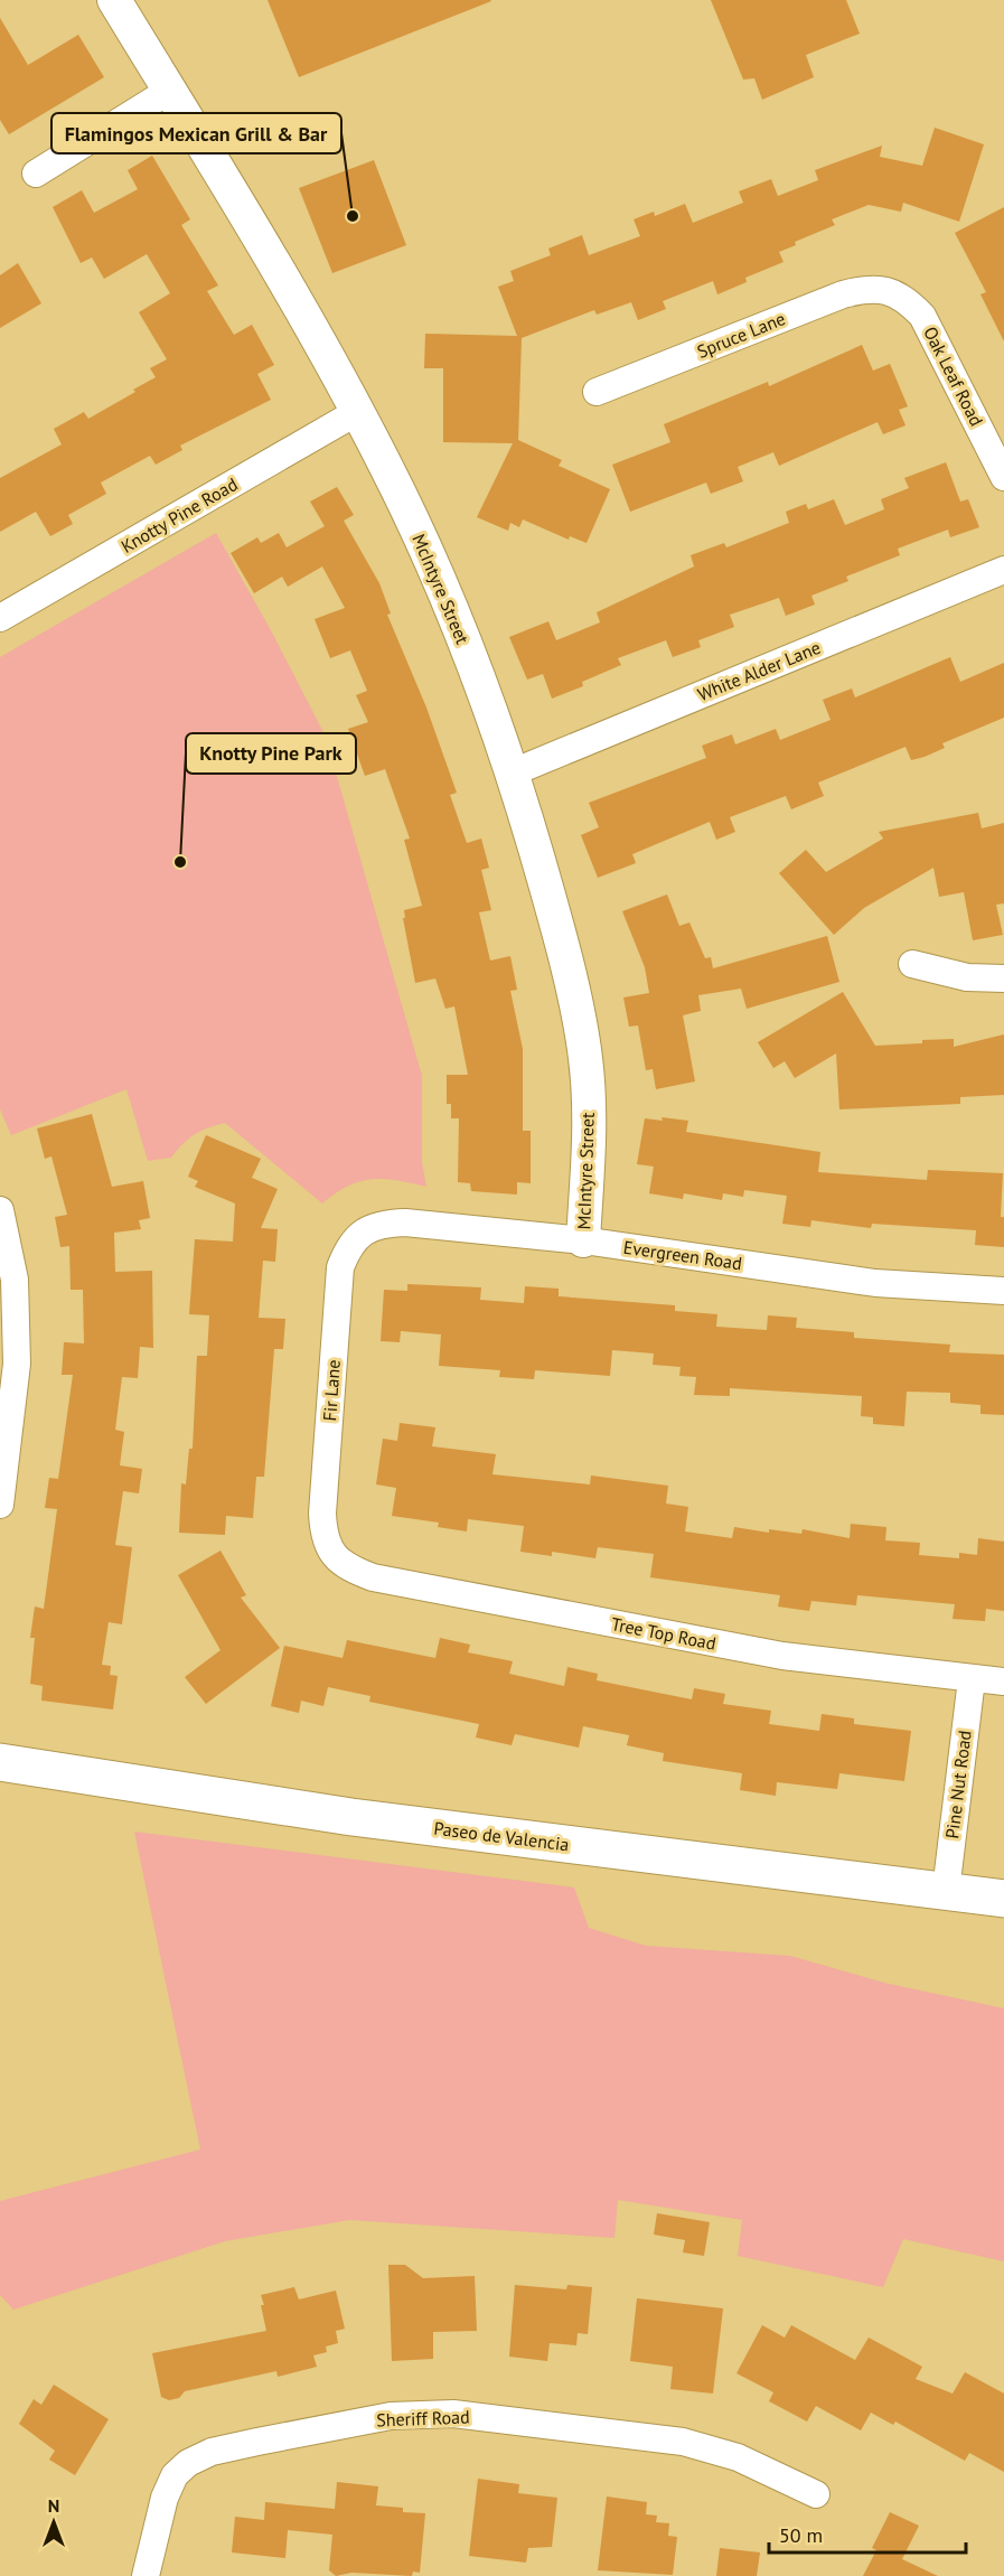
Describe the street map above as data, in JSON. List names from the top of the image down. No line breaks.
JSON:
{"streets":{"main road":["Paseo de Valencia"],"street":["Spruce Lane","Oak Leaf Road","Knotty Pine Road","McIntyre Street","White Alder Lane","Evergreen Road","Fir Lane","Tree Top Road","Pine Nut Road","Sheriff Road"]},"crossings":[["Spruce Lane","Oak Leaf Road"],["Knotty Pine Road","McIntyre Street"],["McIntyre Street","White Alder Lane"],["McIntyre Street","Evergreen Road"],["Evergreen Road","Fir Lane"],["Fir Lane","Tree Top Road"],["Tree Top Road","Pine Nut Road"],["Pine Nut Road","Paseo de Valencia"]],"places":["Flamingos Mexican Grill & Bar","Knotty Pine Park"],"scale_bar":"50 m","north":"top"}
